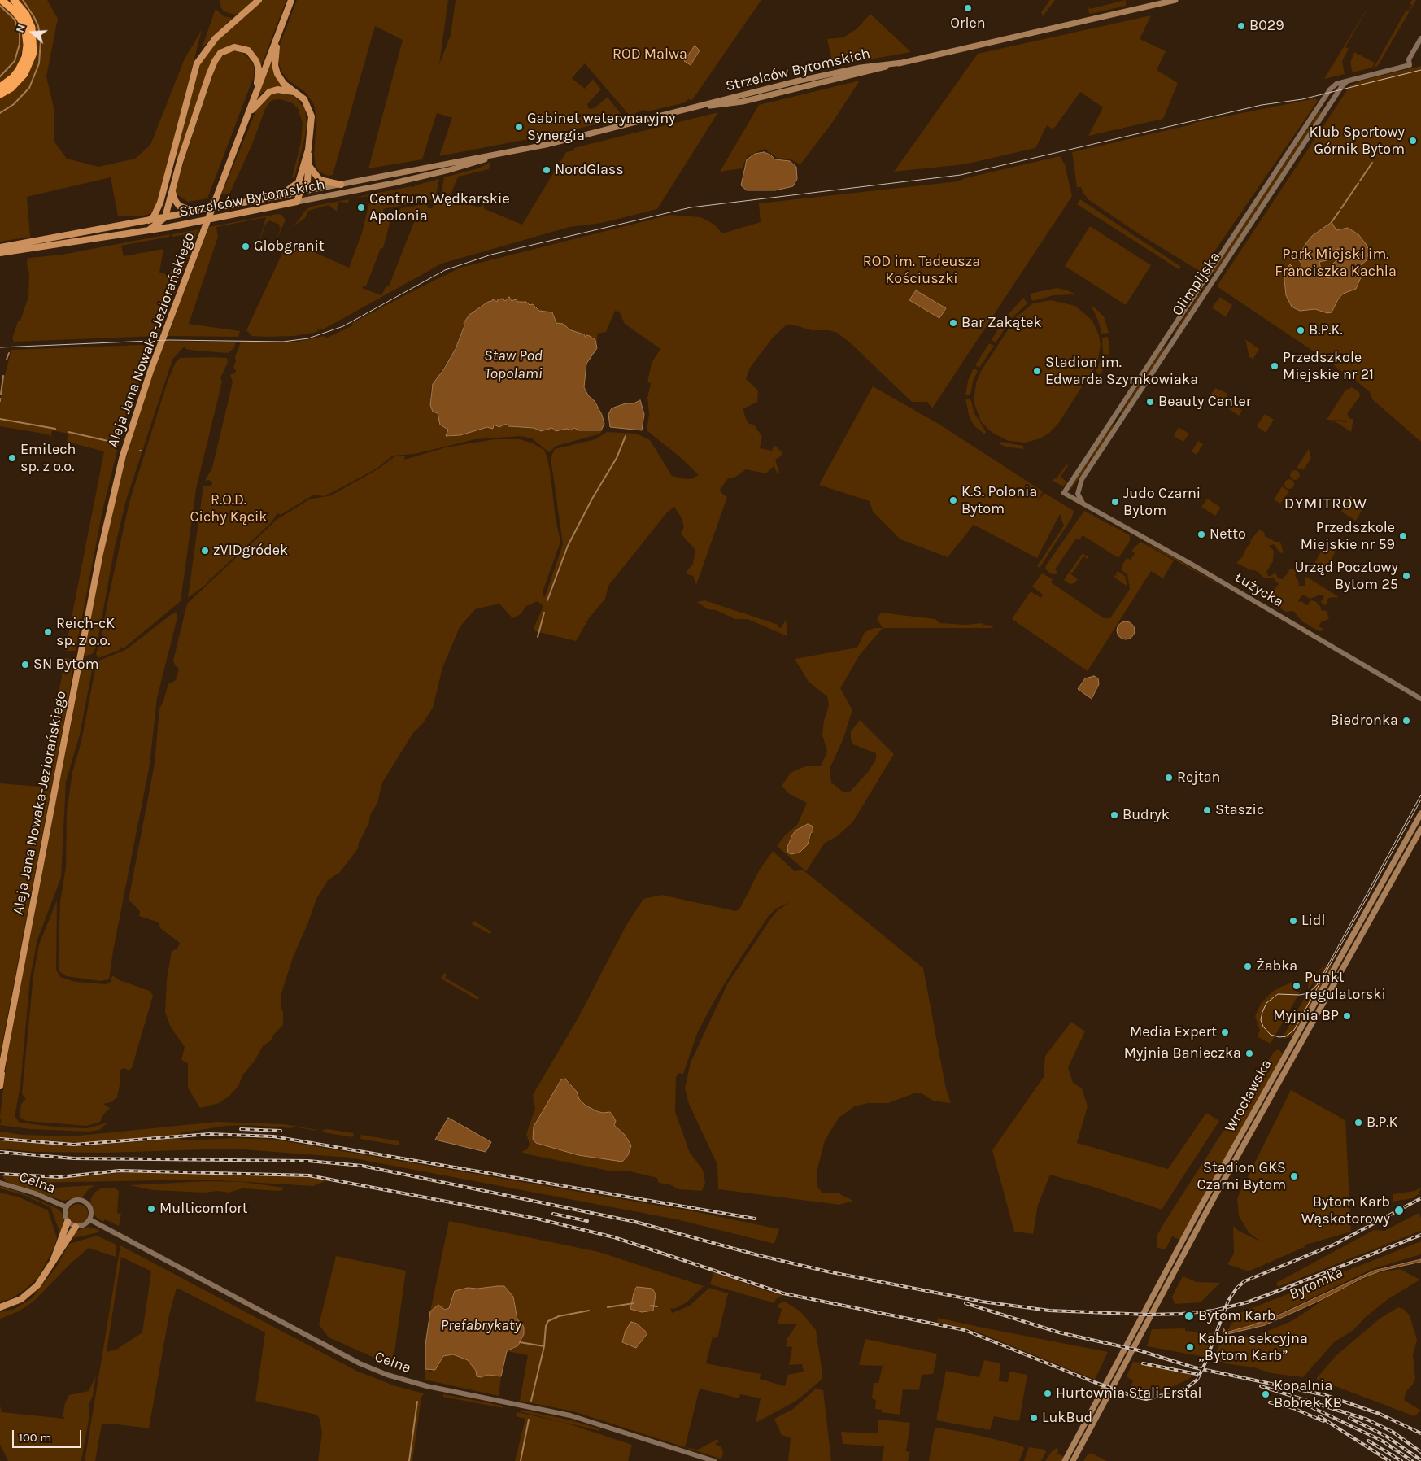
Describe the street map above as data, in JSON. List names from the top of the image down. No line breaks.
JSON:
{"streets":{"main road":["Strzelców Bytomskich","Aleja Jana Nowaka-Jeziorańskiego","Wrocławska"],"street":["Olimpijska","Łużycka","Celna"]},"crossings":[["Olimpijska","Łużycka"]],"districts":["DYMITROW"],"water":["Staw Pod Topolami","Bytomka","Prefabrykaty"],"parks":["ROD Malwa","Park Miejski im. Franciszka Kachla","ROD im. Tadeusza Kościuszki","R.O.D. Cichy Kącik"],"places":["Orlen","B029","Gabinet weterynaryjny Synergia","Klub Sportowy Górnik Bytom","NordGlass","Centrum Wędkarskie Apolonia","Globgranit","Bar Zakątek","B.P.K.","Przedszkole Miejskie nr 21","Stadion im. Edwarda Szymkowiaka","Beauty Center","Emitech sp. z o.o.","K.S. Polonia Bytom","Judo Czarni Bytom","Netto","Przedszkole Miejskie nr 59","zVIDgródek","Urząd Pocztowy Bytom 25","Reich-cK sp. z o.o.","SN Bytom","Biedronka","Rejtan","Staszic","Budryk","Lidl","Żabka","Punkt regulatorski","Myjnia BP","Media Expert","Myjnia Banieczka","B.P.K","Stadion GKS Czarni Bytom","Multicomfort","Bytom Karb Wąskotorowy","Bytom Karb","Kabina sekcyjna „Bytom Karb”","Hurtownia Stali Erstal","Kopalnia Bobrek KB","LukBud"],"scale_bar":"100 m","north":"left"}
